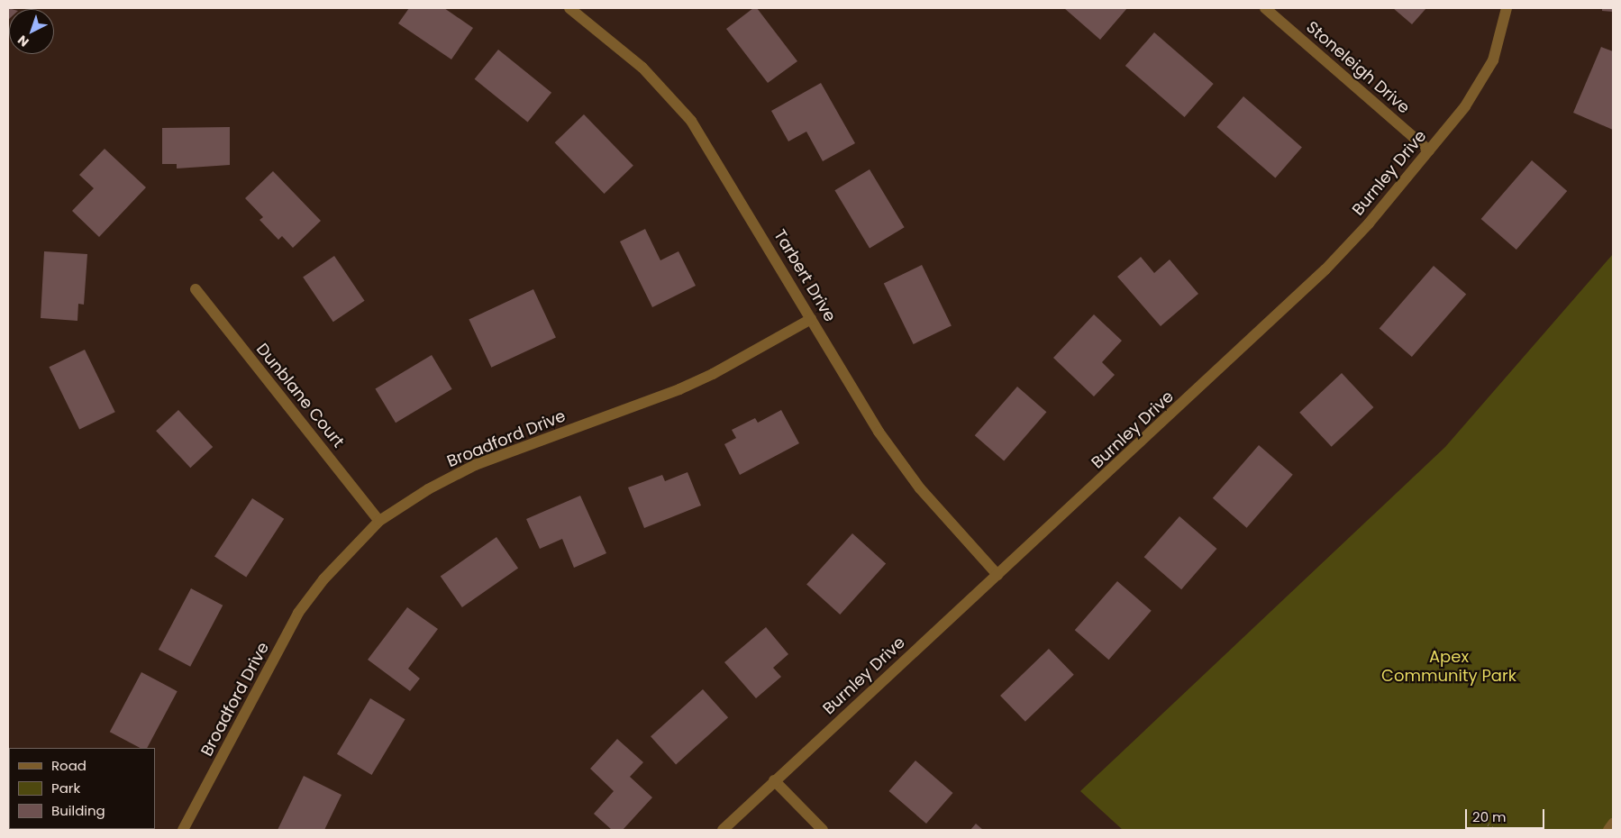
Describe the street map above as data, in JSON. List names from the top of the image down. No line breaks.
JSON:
{"streets":{"street":["Stoneleigh Drive","Burnley Drive","Tarbert Drive","Dunblane Court","Broadford Drive"]},"crossings":[["Stoneleigh Drive","Burnley Drive"],["Burnley Drive","Tarbert Drive"],["Tarbert Drive","Broadford Drive"],["Dunblane Court","Broadford Drive"]],"parks":["Apex Community Park"],"legend":["Road","Park","Building"],"scale_bar":"20 m","north":"bottom left"}
